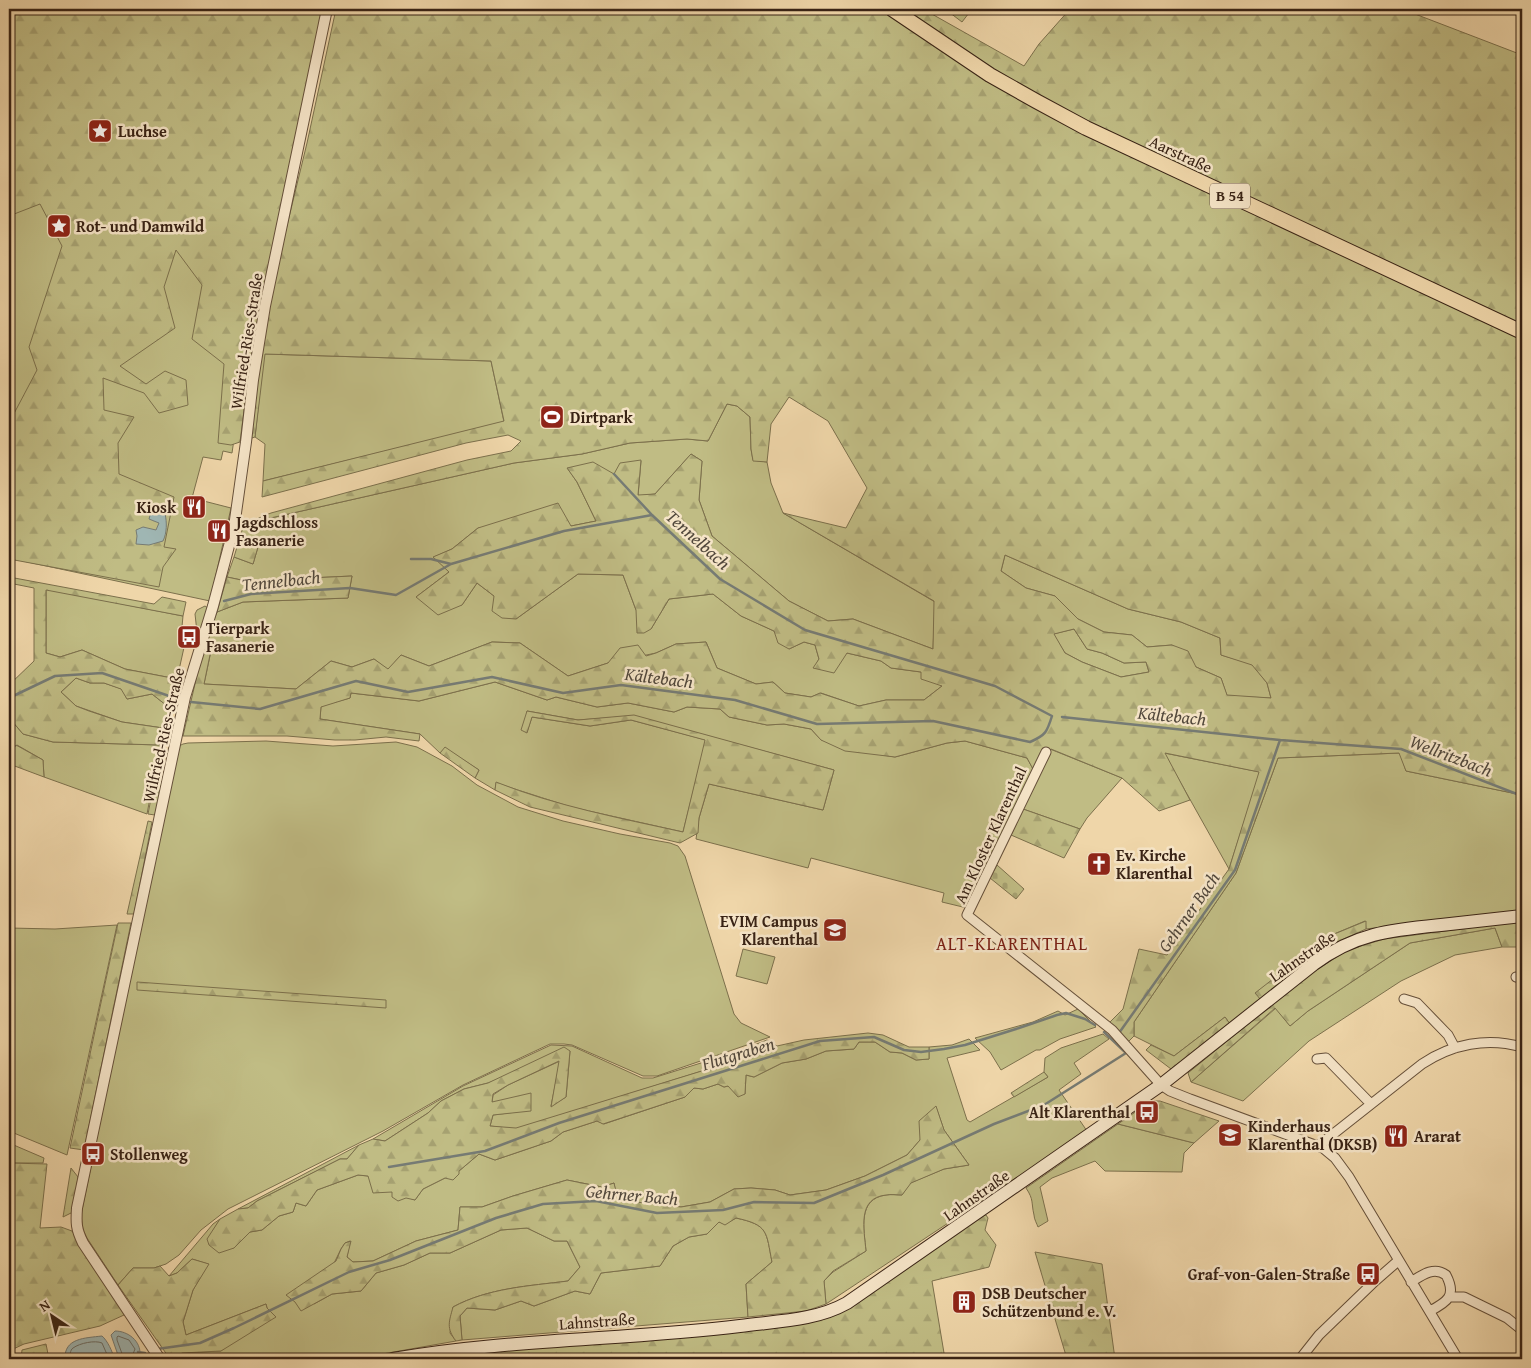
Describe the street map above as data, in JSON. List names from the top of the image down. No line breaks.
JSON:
{"streets":{"main road":["Aarstraße","B 54","Lahnstraße"],"street":["Wilfried-Ries-Straße","Am Kloster Klarenthal"]},"crossings":[["Am Kloster Klarenthal","Lahnstraße"]],"districts":["ALT-KLARENTHAL"],"water":["Tennelbach","Kältebach","Wellritzbach","Gehrner Bach","Flutgraben"],"places":{"place":["Luchse","Rot- und Damwild"],"sports":["Dirtpark"],"restaurant":["Kiosk","Jagdschloss Fasanerie","Ararat"],"bus stop":["Tierpark Fasanerie","Alt Klarenthal","Stollenweg","Graf-von-Galen-Straße"],"church":["Ev. Kirche Klarenthal"],"school or university":["EVIM Campus Klarenthal","Kinderhaus Klarenthal (DKSB)"],"building":["DSB Deutscher Schützenbund e. V."]},"north":"top left"}
